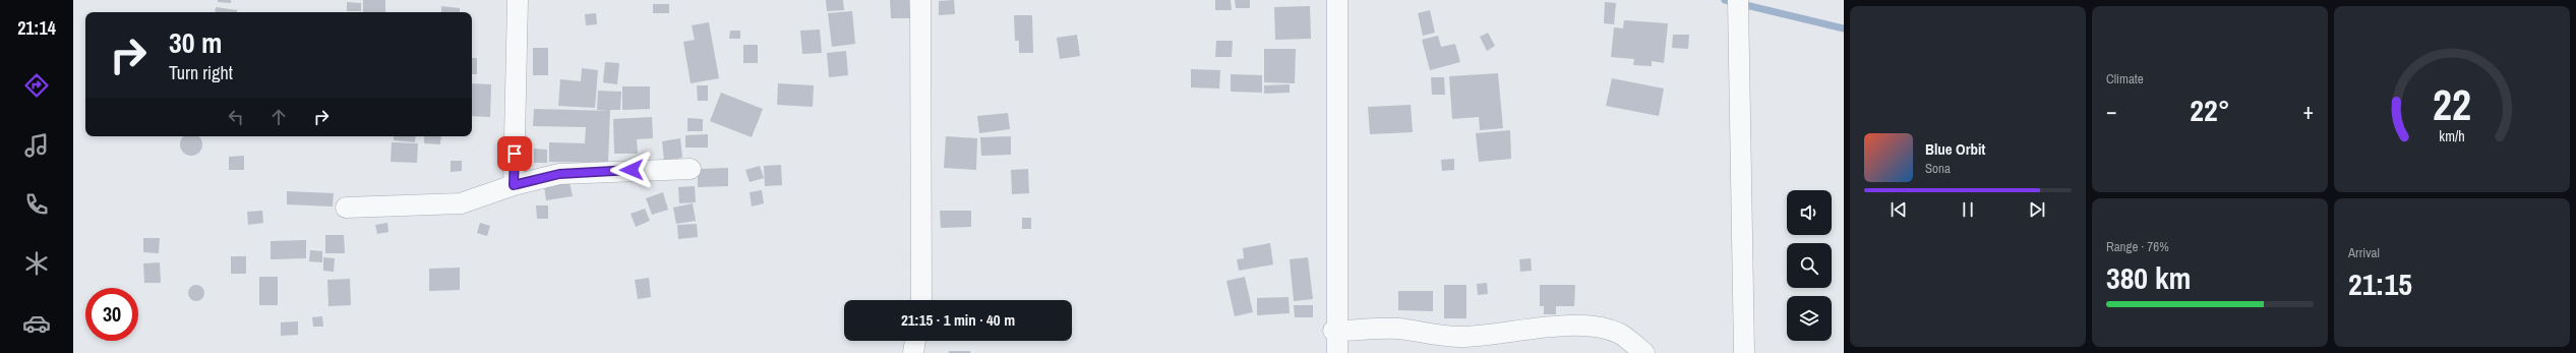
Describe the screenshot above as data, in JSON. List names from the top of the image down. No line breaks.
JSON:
{"page":{"tabs":"21:14","tile":["Climate",["Range · 76%","380 km"],["Arrival","21:15"]],"turn":["30 m","Turn right"],"heat":["−","22°","+"],"song":["Blue Orbit","Sona"],"limit":"30","trip":"21:15 · 1 min · 40 m","gauge":["22","km/h"]}}
